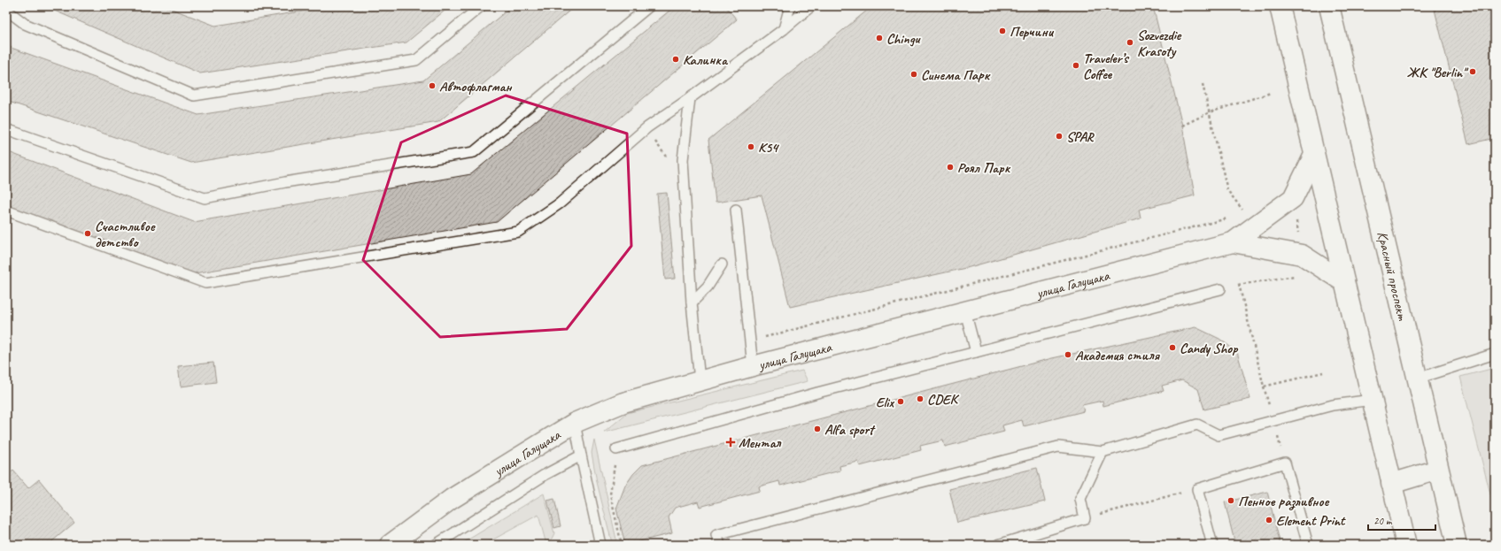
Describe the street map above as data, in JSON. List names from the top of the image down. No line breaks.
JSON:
{"streets":{"main road":["Красный проспект","улица Галущака"]},"places":{"other":["Перчини","Chingu","Sozvezdie Krasoty","Калинка","Traveler’s Coffee","ЖК \"Berlin\"","Синема Парк","Автофлагман","SPAR","К54","Роял Парк","Счастливое детство","Candy Shop","Академия стиля","CDEK","Elix","Alfa sport","Пенное разливное","Element Print"],"health":["Ментал"]},"scale_bar":"20 m"}
